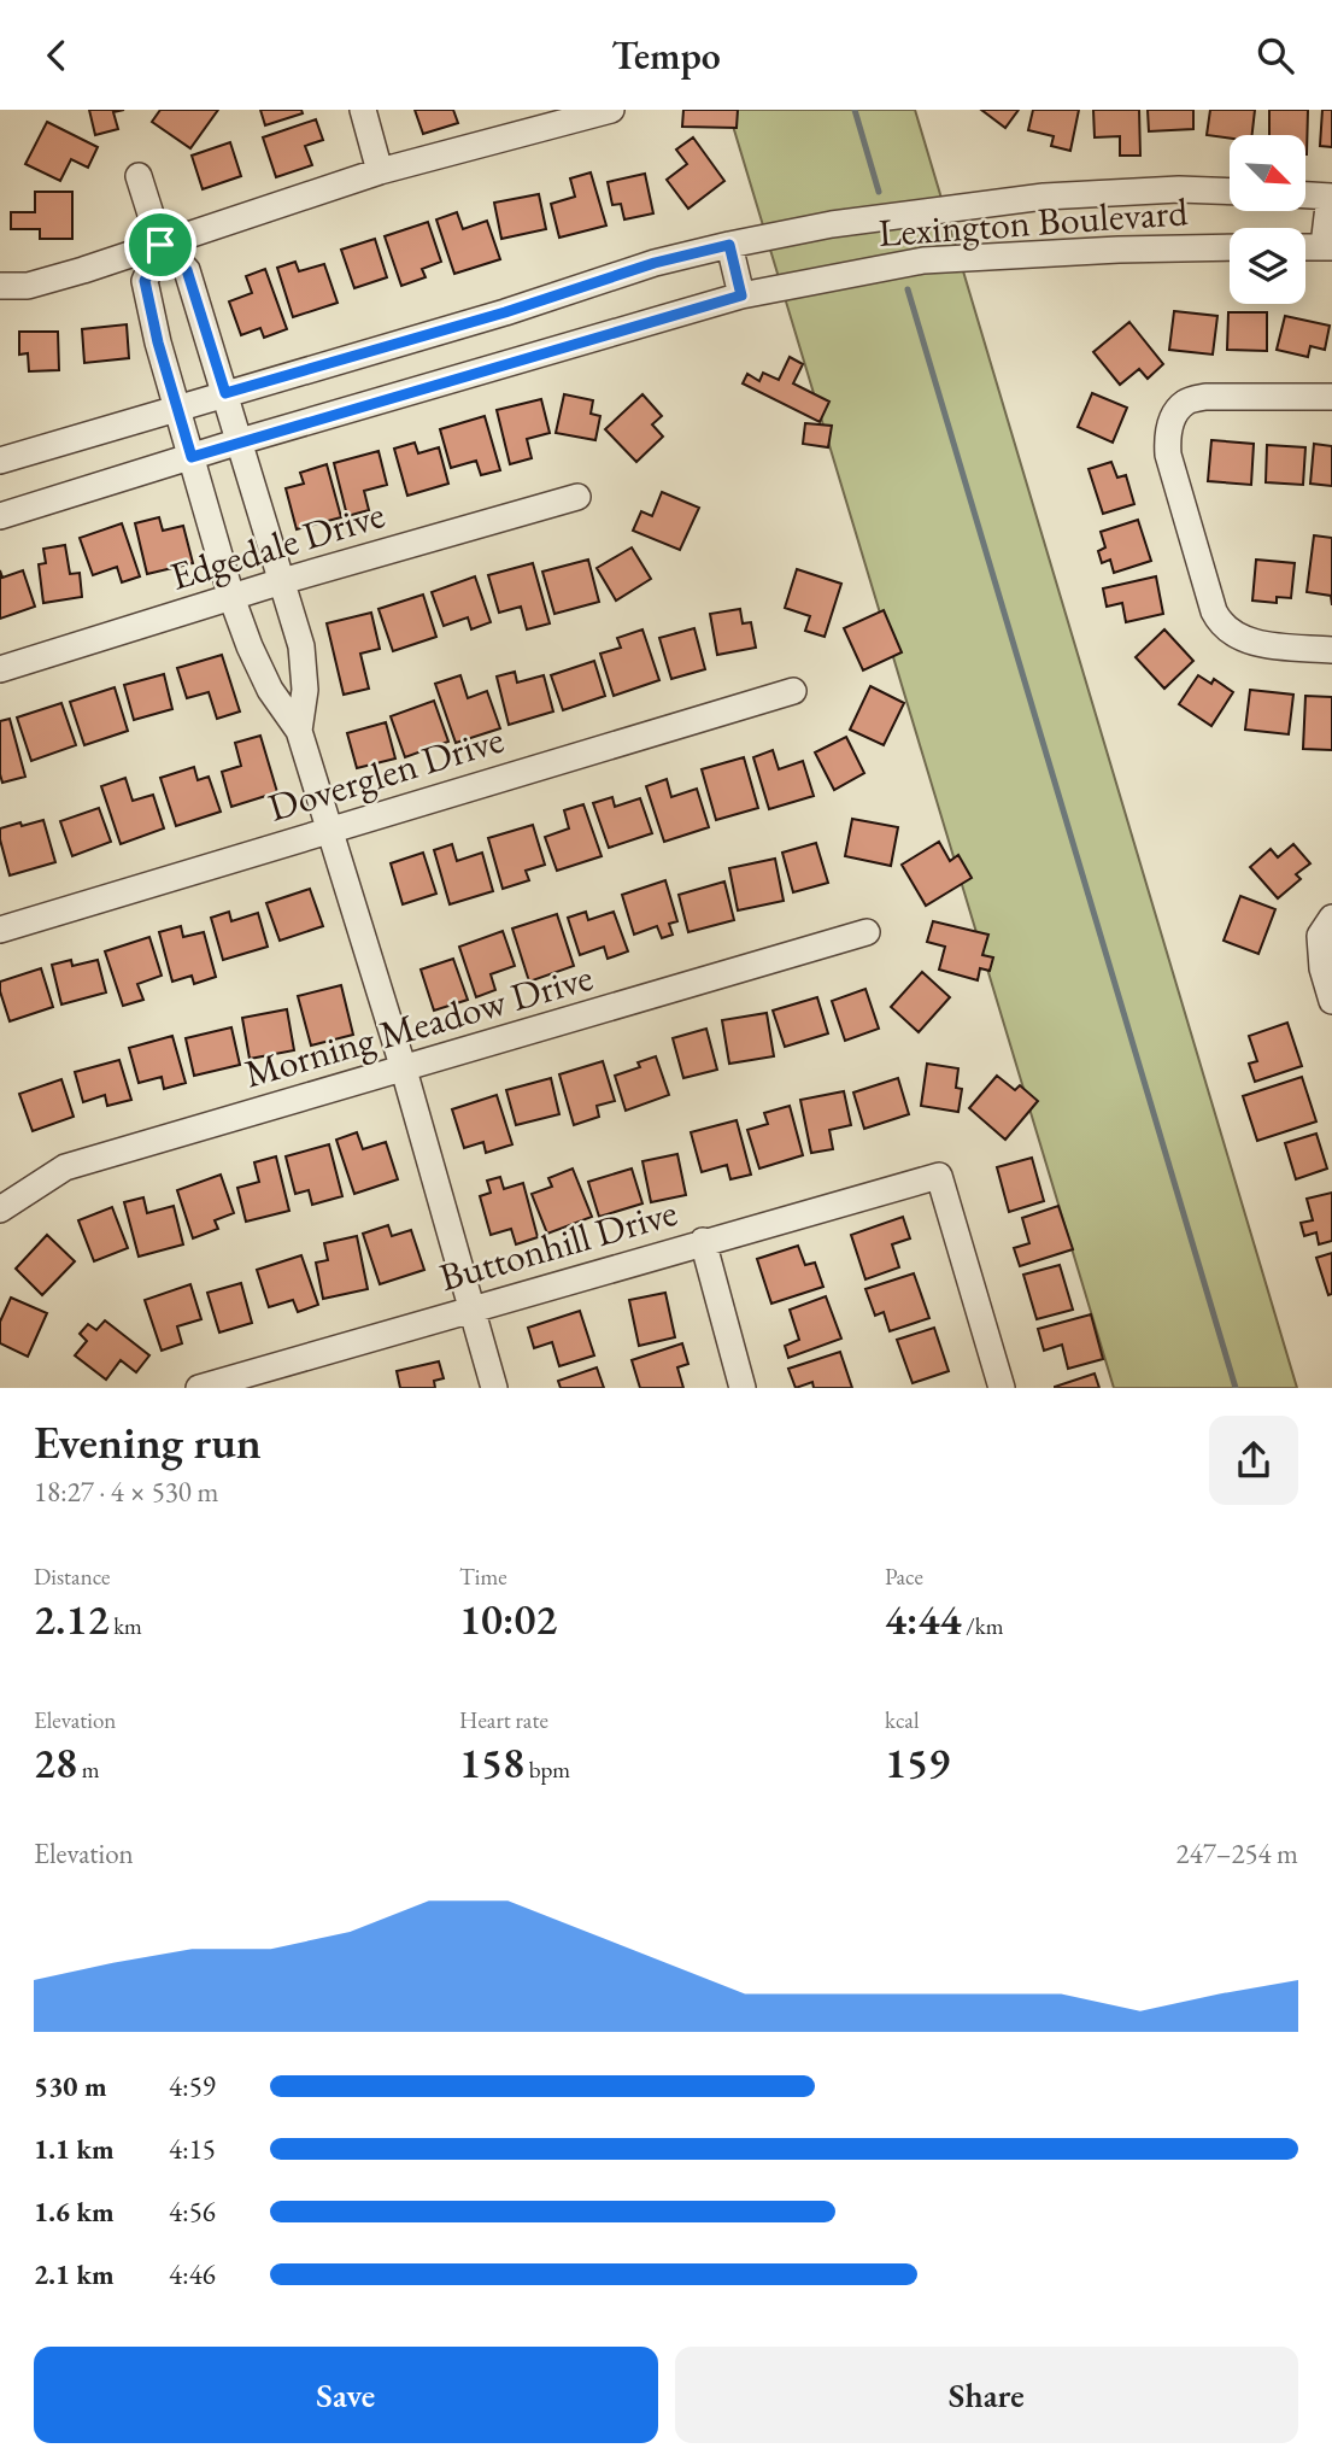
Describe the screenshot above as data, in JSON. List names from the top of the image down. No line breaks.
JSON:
{"streets":{"street":["Lexington Boulevard","Edgedale Drive","Doverglen Drive","Morning Meadow Drive","Buttonhill Drive"]},"north":"bottom right","page":{"header":"Tempo","heading":["Evening run","18:27 · 4 × 530 m"],"stats":[["Distance","2.12 km"],["Time","10:02"],["Pace","4:44 /km"],["Elevation","28 m"],["Heart rate","158 bpm"],["kcal","159"]],"chart":["Elevation","247–254 m"],"list":[{"name":"530 m","note":"4:59"},{"name":"1.1 km","note":"4:15"},{"name":"1.6 km","note":"4:56"},{"name":"2.1 km","note":"4:46"}],"buttons":["Save","Share"]}}
